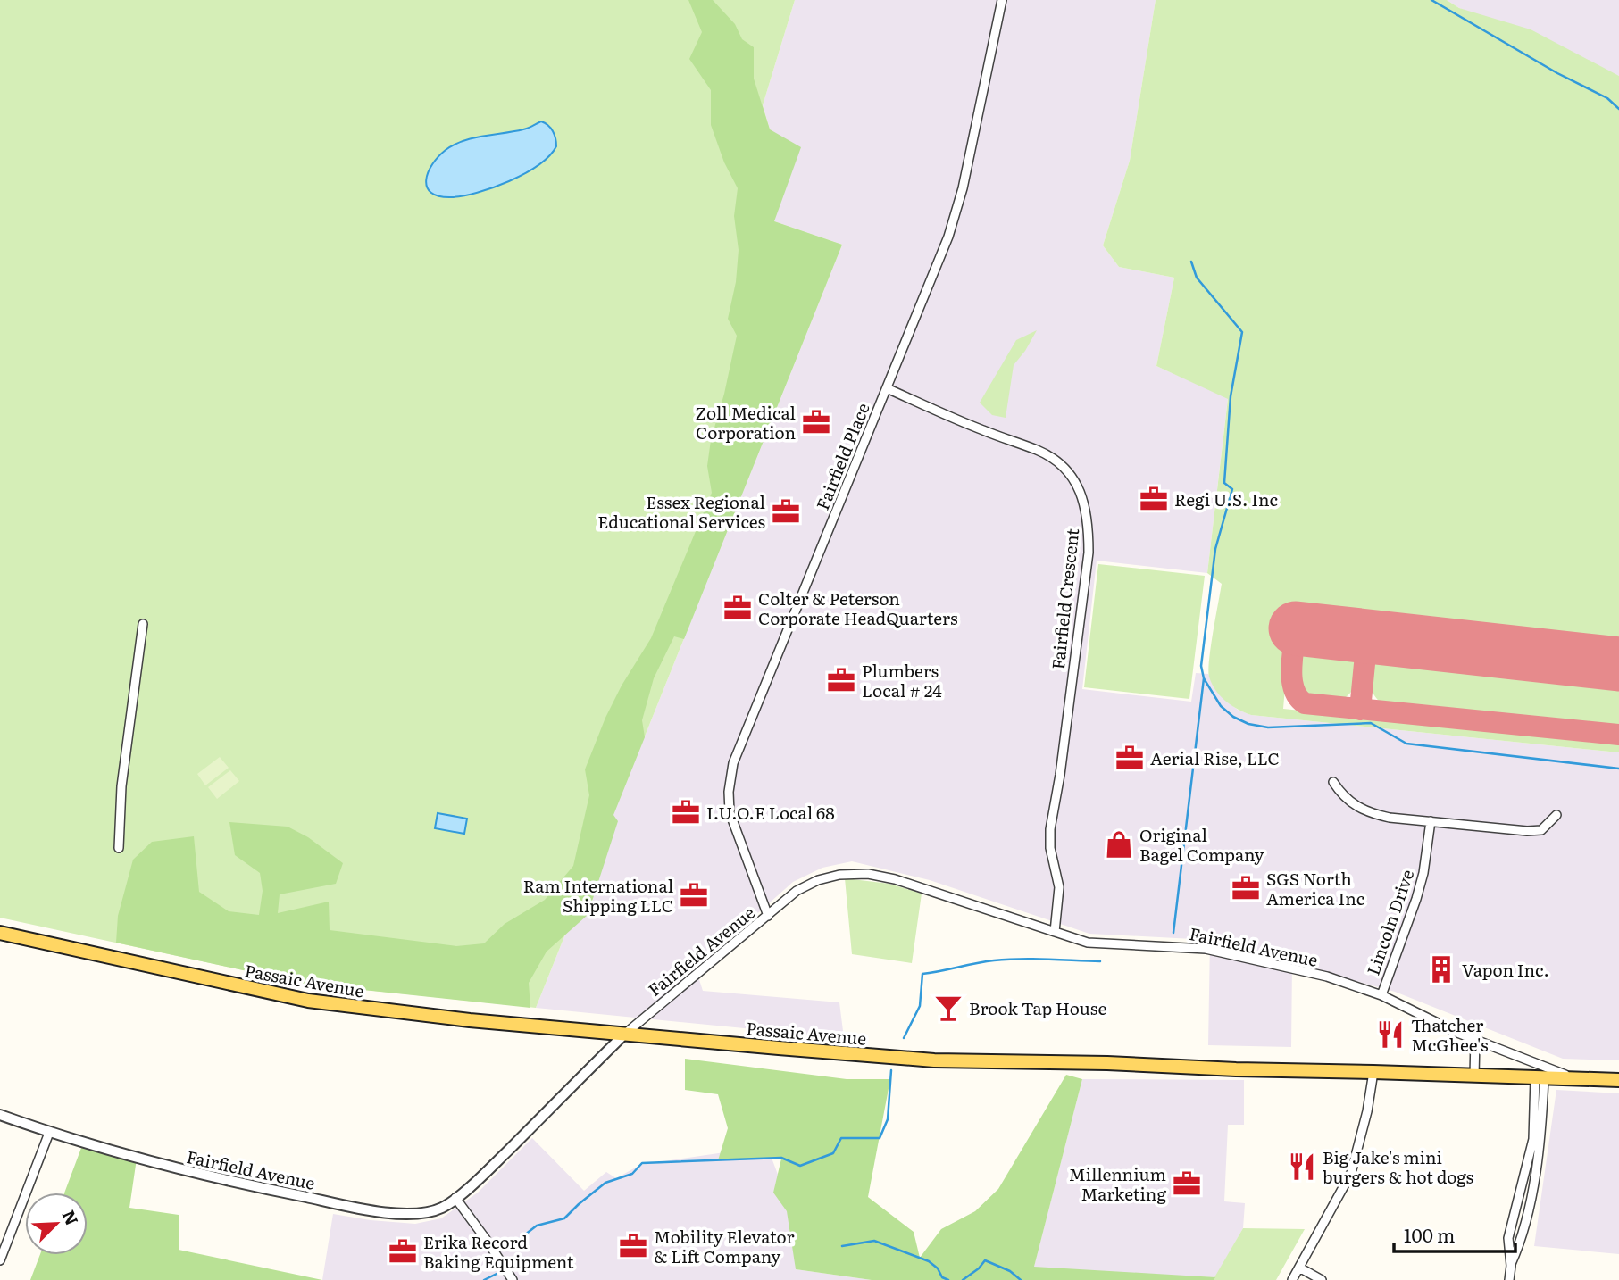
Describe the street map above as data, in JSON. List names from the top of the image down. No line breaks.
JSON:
{"streets":{"main road":["Passaic Avenue"],"street":["Fairfield Place","Fairfield Crescent","Lincoln Drive","Fairfield Avenue"]},"crossings":[["Fairfield Place","Fairfield Crescent"],["Fairfield Place","Fairfield Avenue"],["Fairfield Crescent","Fairfield Avenue"],["Lincoln Drive","Fairfield Avenue"],["Fairfield Avenue","Passaic Avenue"]],"places":{"office":["Zoll Medical Corporation","Regi U.S. Inc","Essex Regional Educational Services","Colter & Peterson Corporate HeadQuarters","Plumbers Local # 24","Aerial Rise, LLC","I.U.O.E Local 68","SGS North America Inc","Ram International Shipping LLC","Millennium Marketing","Mobility Elevator & Lift Company","Erika Record Baking Equipment"],"shop":["Original Bagel Company"],"building":["Vapon Inc."],"bar":["Brook Tap House"],"restaurant":["Thatcher McGhee's","Big Jake's mini burgers & hot dogs"]},"scale_bar":"100 m","north":"top right"}
